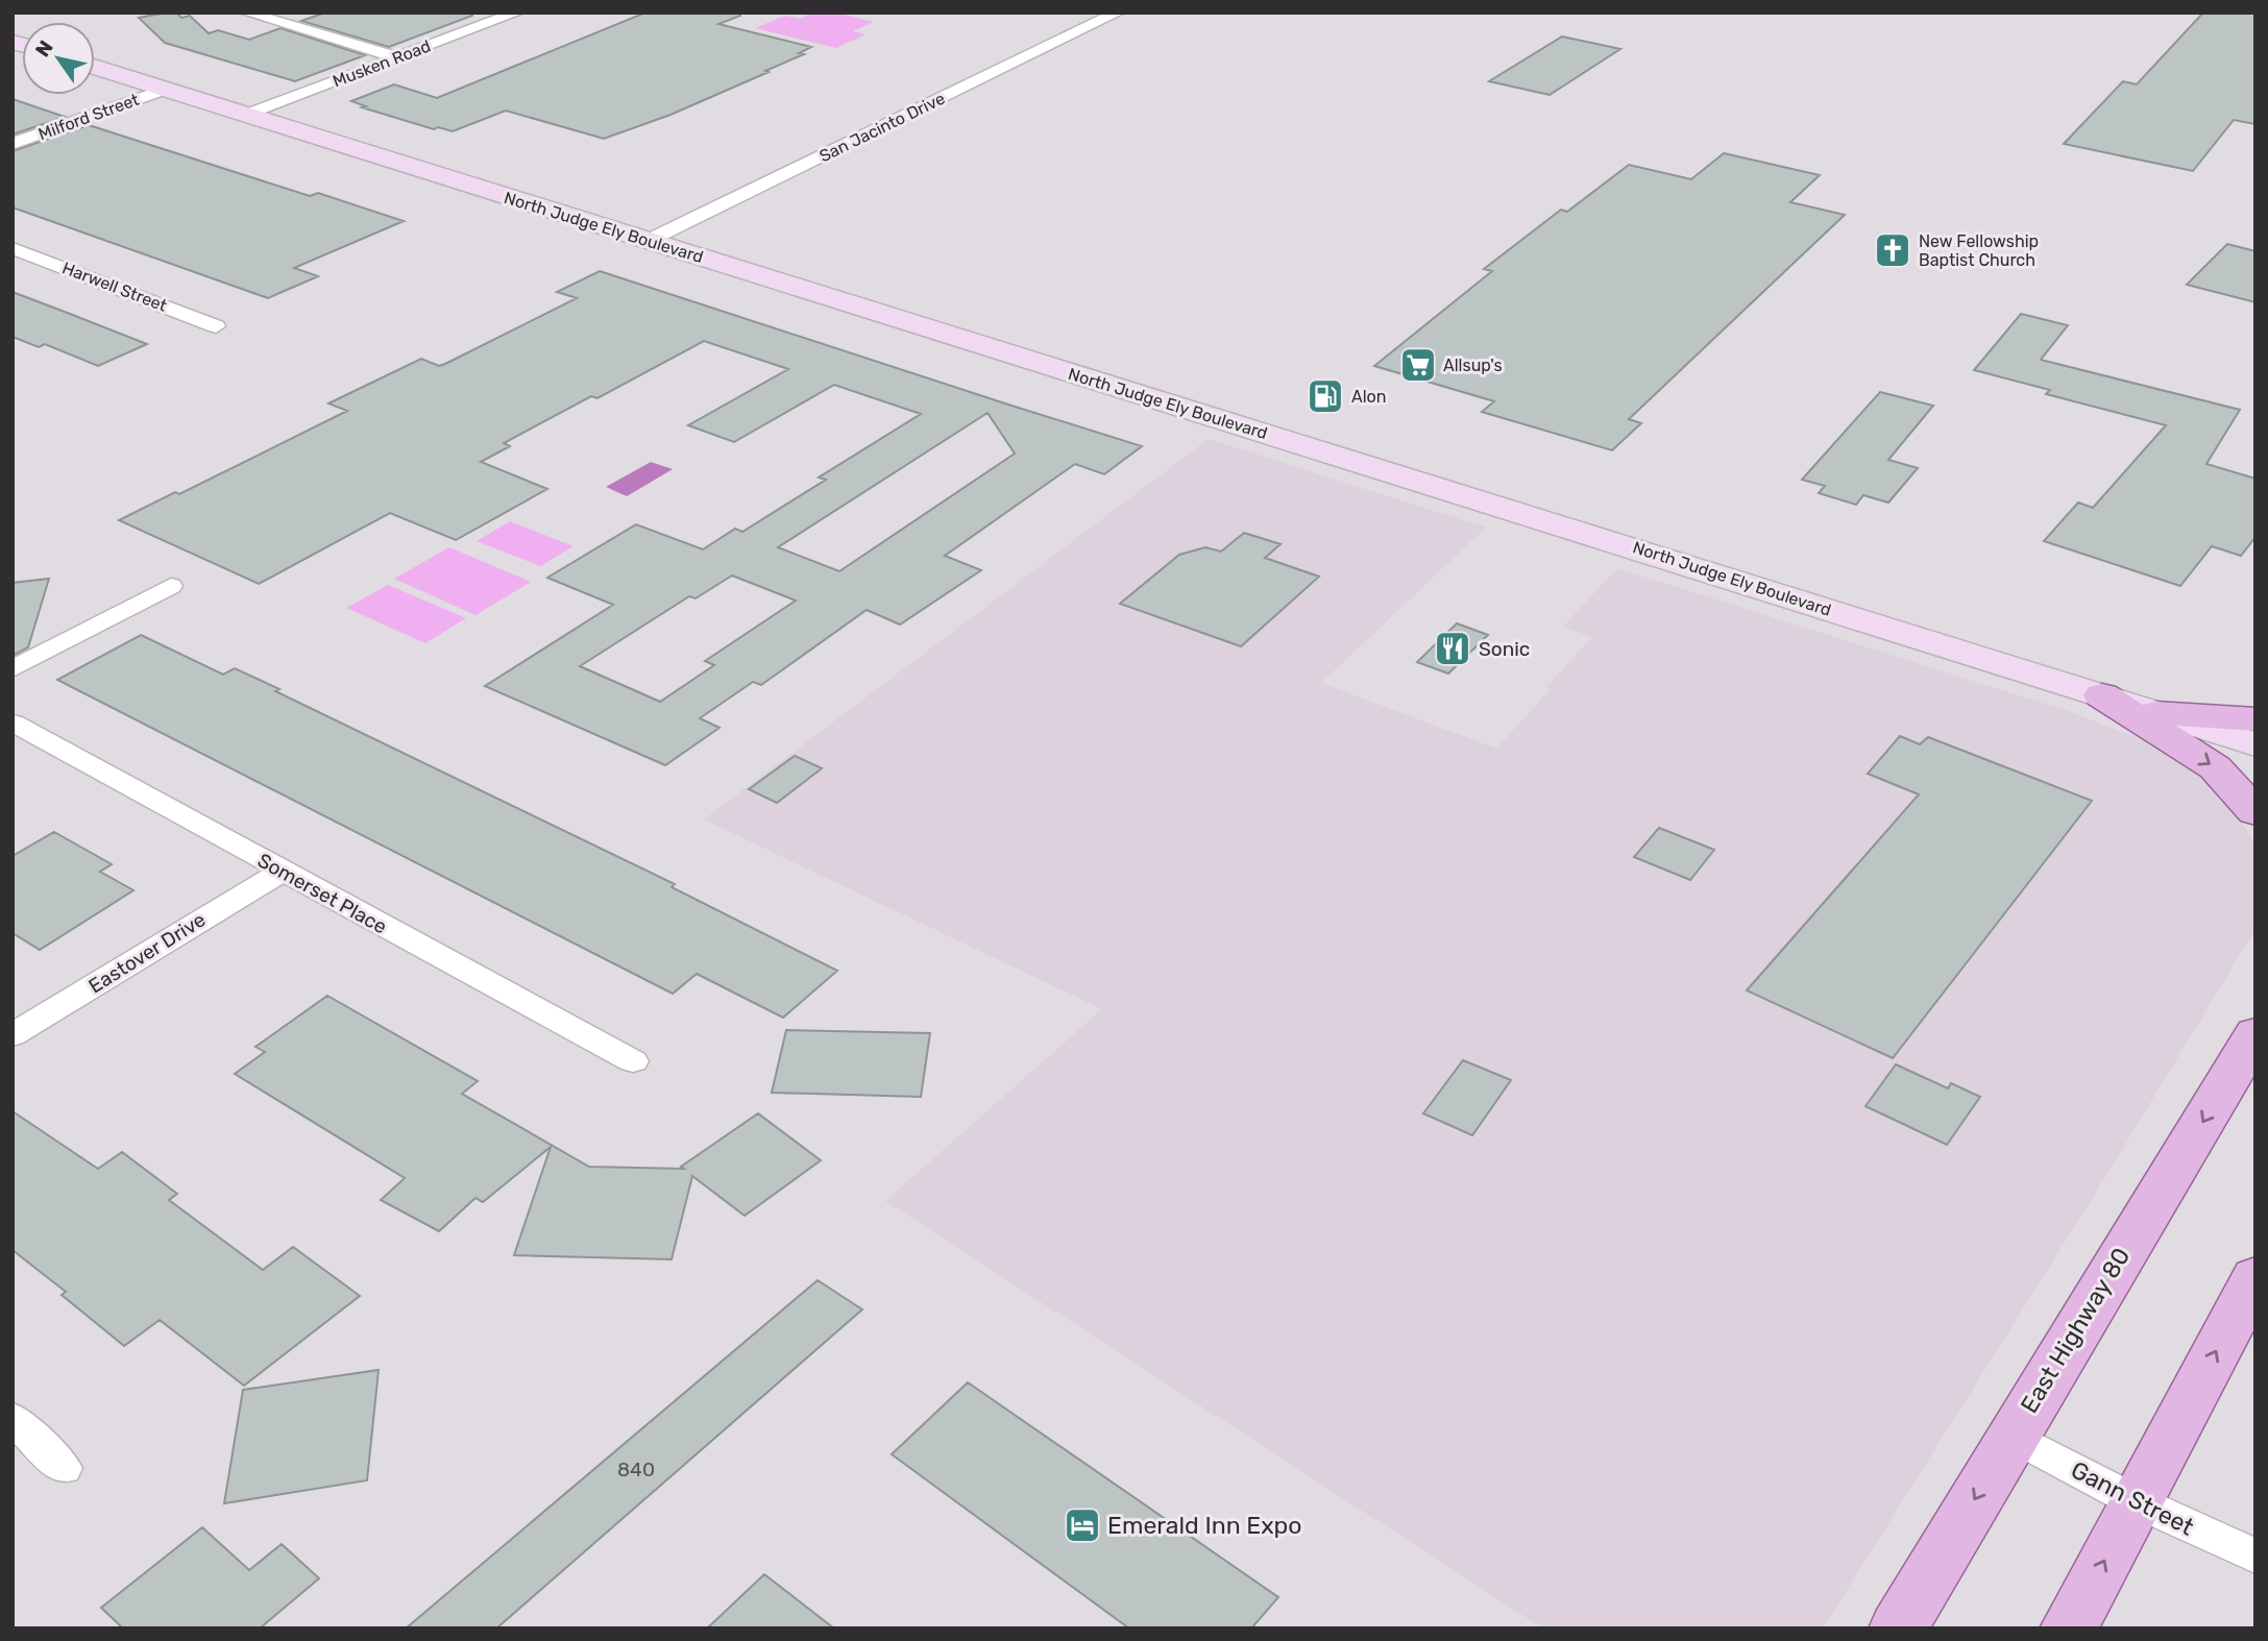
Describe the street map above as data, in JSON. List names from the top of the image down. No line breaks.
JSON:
{"streets":{"main road":["North Judge Ely Boulevard","East Highway 80"],"street":["Musken Road","Milford Street","San Jacinto Drive","Harwell Street","Somerset Place","Eastover Drive","Gann Street"]},"crossings":[["Musken Road","North Judge Ely Boulevard"],["Milford Street","North Judge Ely Boulevard"],["San Jacinto Drive","North Judge Ely Boulevard"],["Somerset Place","Eastover Drive"],["East Highway 80","Gann Street"]],"places":{"church":["New Fellowship Baptist Church"],"supermarket":["Allsup's"],"fuel station":["Alon"],"restaurant":["Sonic"],"hotel":["Emerald Inn Expo"]},"house_numbers":["840"],"north":"top left"}
